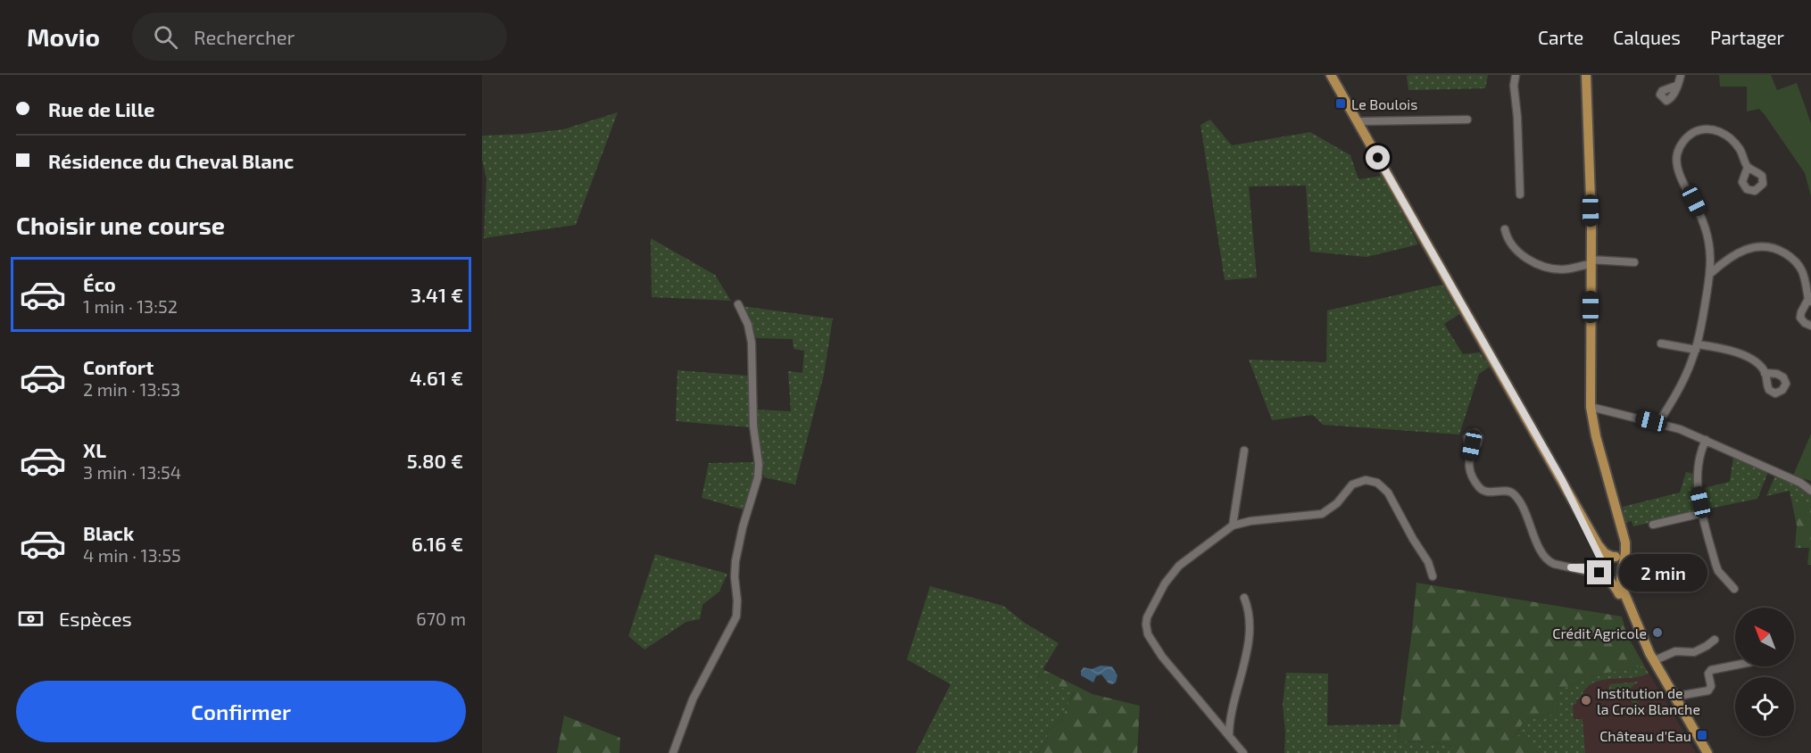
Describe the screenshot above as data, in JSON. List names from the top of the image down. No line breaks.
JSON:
{"places":{"transit":["Le Boulois","Château d'Eau"],"other":["Crédit Agricole","Institution de la Croix Blanche"]},"north":"top left","page":{"header":"Movio","search":"Rechercher","nav":["Carte","Calques","Partager"],"banner":["Rue de Lille","Résidence du Cheval Blanc"],"heading":"Choisir une course","list":[{"name":"Éco","note":"1 min · 13:52","value":"3.41 €"},{"name":"Confort","note":"2 min · 13:53","value":"4.61 €"},{"name":"XL","note":"3 min · 13:54","value":"5.80 €"},{"name":"Black","note":"4 min · 13:55","value":"6.16 €"}],"bubble":"2 min","pay":["Espèces","670 m"],"buttons":"Confirmer"}}
